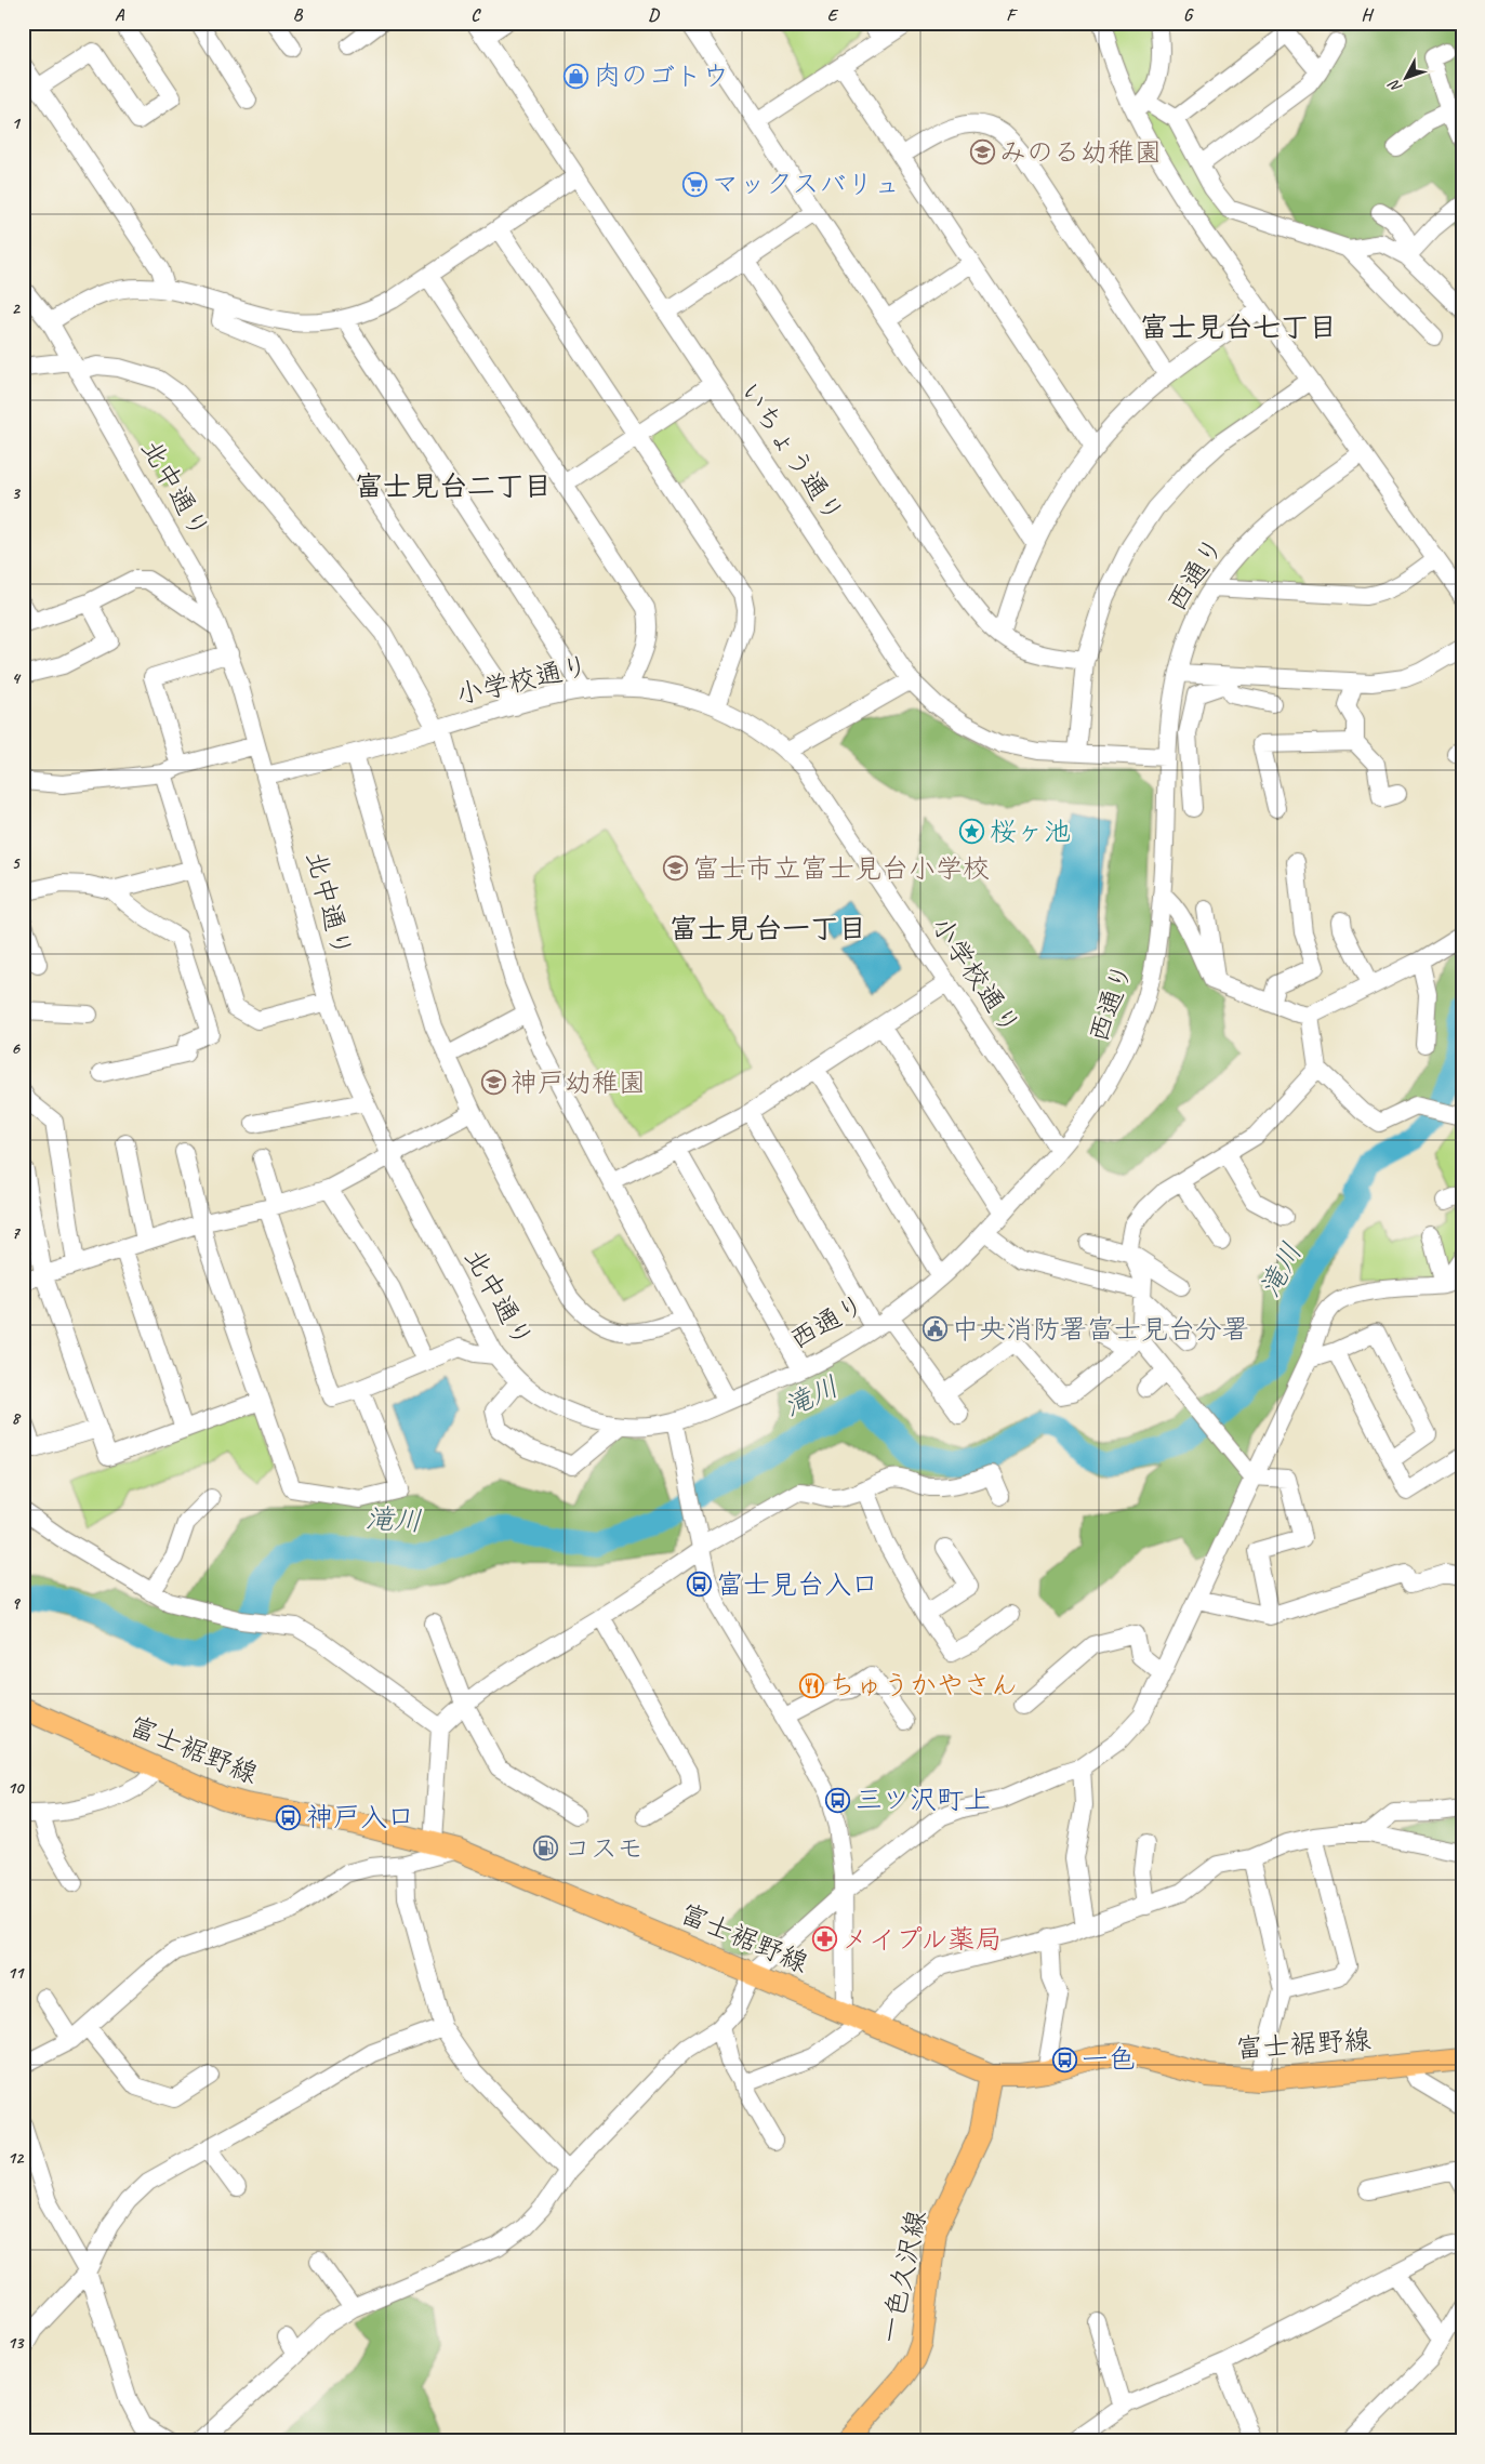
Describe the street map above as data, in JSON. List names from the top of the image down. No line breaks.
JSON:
{"streets":{"main road":["富士裾野線","一色久沢線"],"street":["いちょう通り","北中通り","西通り","小学校通り"]},"crossings":[["いちょう通り","西通り"],["北中通り","西通り"],["北中通り","小学校通り"],["西通り","小学校通り"],["富士裾野線","一色久沢線"]],"districts":["富士見台七丁目","富士見台二丁目","富士見台一丁目"],"water":["滝川"],"places":{"shop":["肉のゴトウ"],"school or university":["みのる幼稚園","富士市立富士見台小学校","神戸幼稚園"],"supermarket":["マックスバリュ"],"place":["桜ヶ池"],"public building":["中央消防署富士見台分署"],"bus stop":["富士見台入口","三ツ沢町上","神戸入口","一色"],"restaurant":["ちゅうかやさん"],"fuel station":["コスモ"],"pharmacy":["メイプル薬局"]},"north":"bottom left","grid":{"columns":["A","B","C","D","E","F","G","H"],"rows":["1","2","3","4","5","6","7","8","9","10","11","12","13"]}}
